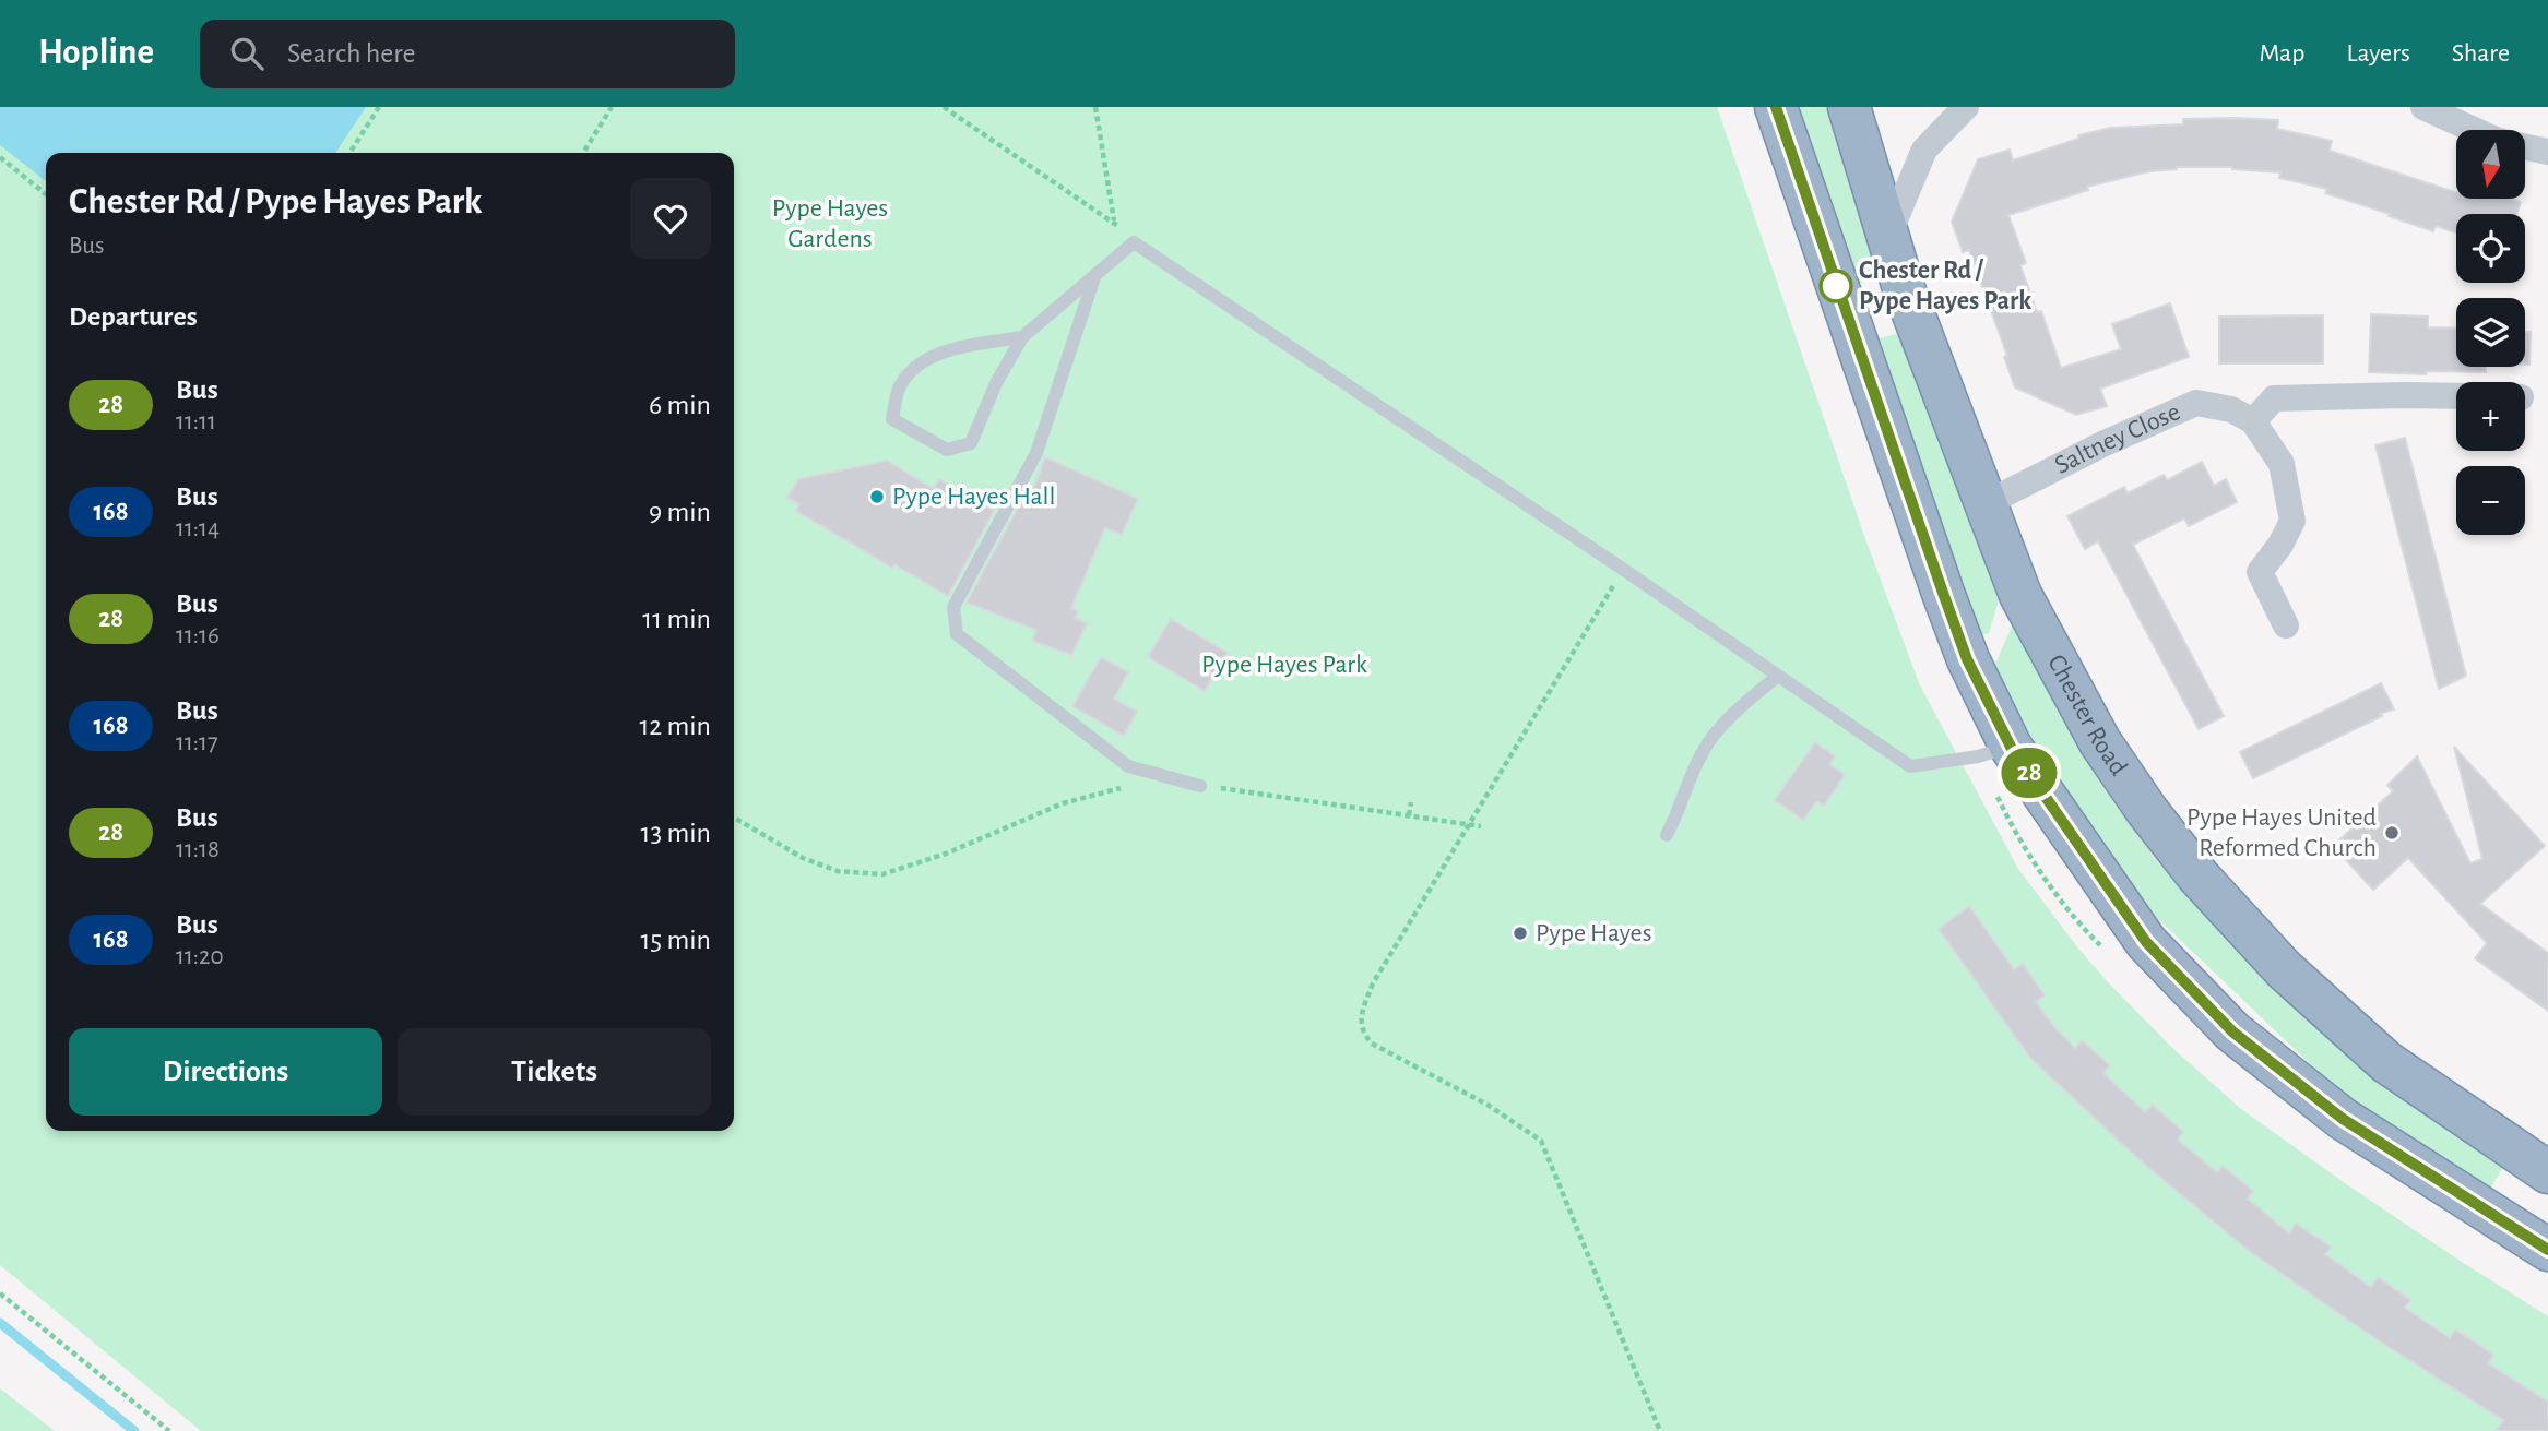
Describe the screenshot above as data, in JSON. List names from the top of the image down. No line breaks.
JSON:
{"streets":{"highway":["Chester Road"],"street":["Saltney Close"]},"crossings":[["Saltney Close","Chester Road"]],"parks":["Pype Hayes Gardens","Pype Hayes Park"],"places":["Chester Rd / Pype Hayes Park","Pype Hayes Hall","Pype Hayes United Reformed Church","Pype Hayes"],"lines":["bus line 28"],"north":"bottom","page":{"header":"Hopline","search":"Search here","nav":["Map","Layers","Share"],"on_map":"28","map_buttons":["+","−"],"heading":[["Chester Rd / Pype Hayes Park","Bus"],"Departures"],"list":[{"mark":"28","name":"Bus","note":"11:11","value":"6 min"},{"mark":"168","name":"Bus","note":"11:14","value":"9 min"},{"mark":"28","name":"Bus","note":"11:16","value":"11 min"},{"mark":"168","name":"Bus","note":"11:17","value":"12 min"},{"mark":"28","name":"Bus","note":"11:18","value":"13 min"},{"mark":"168","name":"Bus","note":"11:20","value":"15 min"}],"buttons":["Directions","Tickets"]}}
